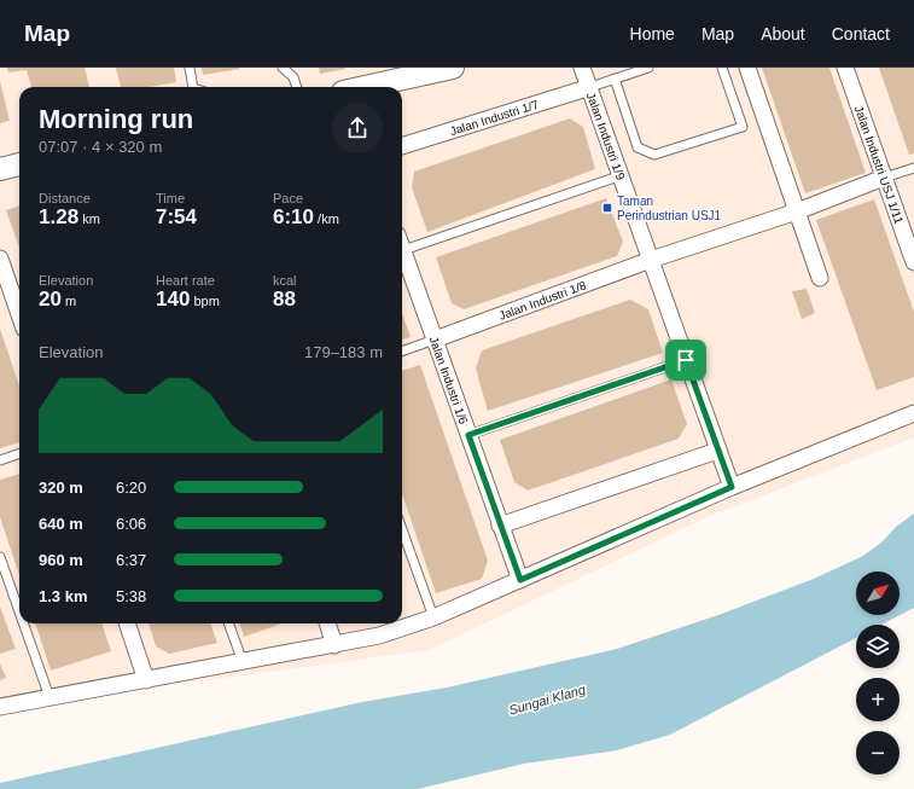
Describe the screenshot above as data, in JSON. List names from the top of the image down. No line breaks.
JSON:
{"streets":{"street":["Jalan Industri 1/7","Jalan Industri 1/9","Jalan Industri USJ 1/11","Jalan Industri 1/8","Jalan Industri 1/6"]},"crossings":[["Jalan Industri 1/7","Jalan Industri 1/9"],["Jalan Industri 1/9","Jalan Industri 1/8"],["Jalan Industri USJ 1/11","Jalan Industri 1/8"],["Jalan Industri 1/8","Jalan Industri 1/6"]],"water":["Sungai Klang"],"places":{"transit":["Taman Perindustrian USJ1"]},"north":"top right","page":{"header":"Map","nav":["Home","Map","About","Contact"],"heading":["Morning run","07:07 · 4 × 320 m"],"stats":[["Distance","1.28 km"],["Time","7:54"],["Pace","6:10 /km"],["Elevation","20 m"],["Heart rate","140 bpm"],["kcal","88"]],"chart":["Elevation","179–183 m"],"list":[{"name":"320 m","note":"6:20"},{"name":"640 m","note":"6:06"},{"name":"960 m","note":"6:37"},{"name":"1.3 km","note":"5:38"}],"map_buttons":["+","−"]}}
